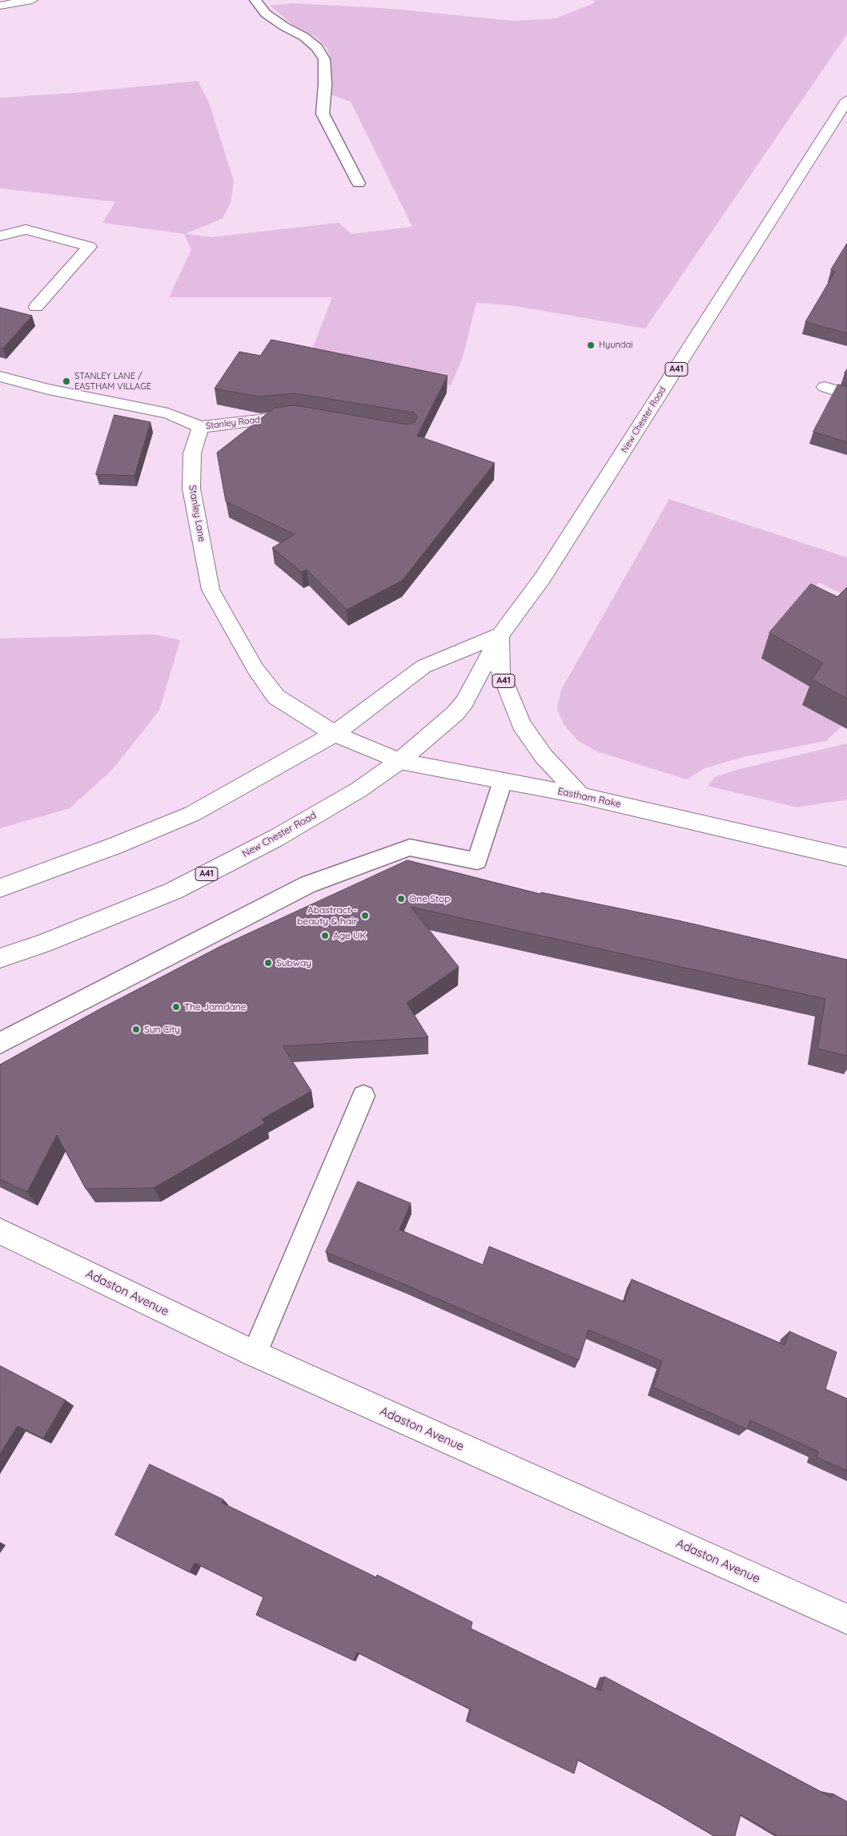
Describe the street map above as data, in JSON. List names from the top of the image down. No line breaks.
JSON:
{"streets":{"main road":["A41","New Chester Road","Stanley Road","Stanley Lane","Eastham Rake","Adaston Avenue"]},"crossings":[["A41","New Chester Road"],["A41","Eastham Rake"],["New Chester Road","Eastham Rake"],["Stanley Road","Stanley Lane"],["Stanley Lane","Eastham Rake"]],"places":["Hyundai","STANLEY LANE / EASTHAM VILLAGE","One Stop","Abastract - beauty & hair","Age UK","Subway","The Jamdane","Sun City"]}
